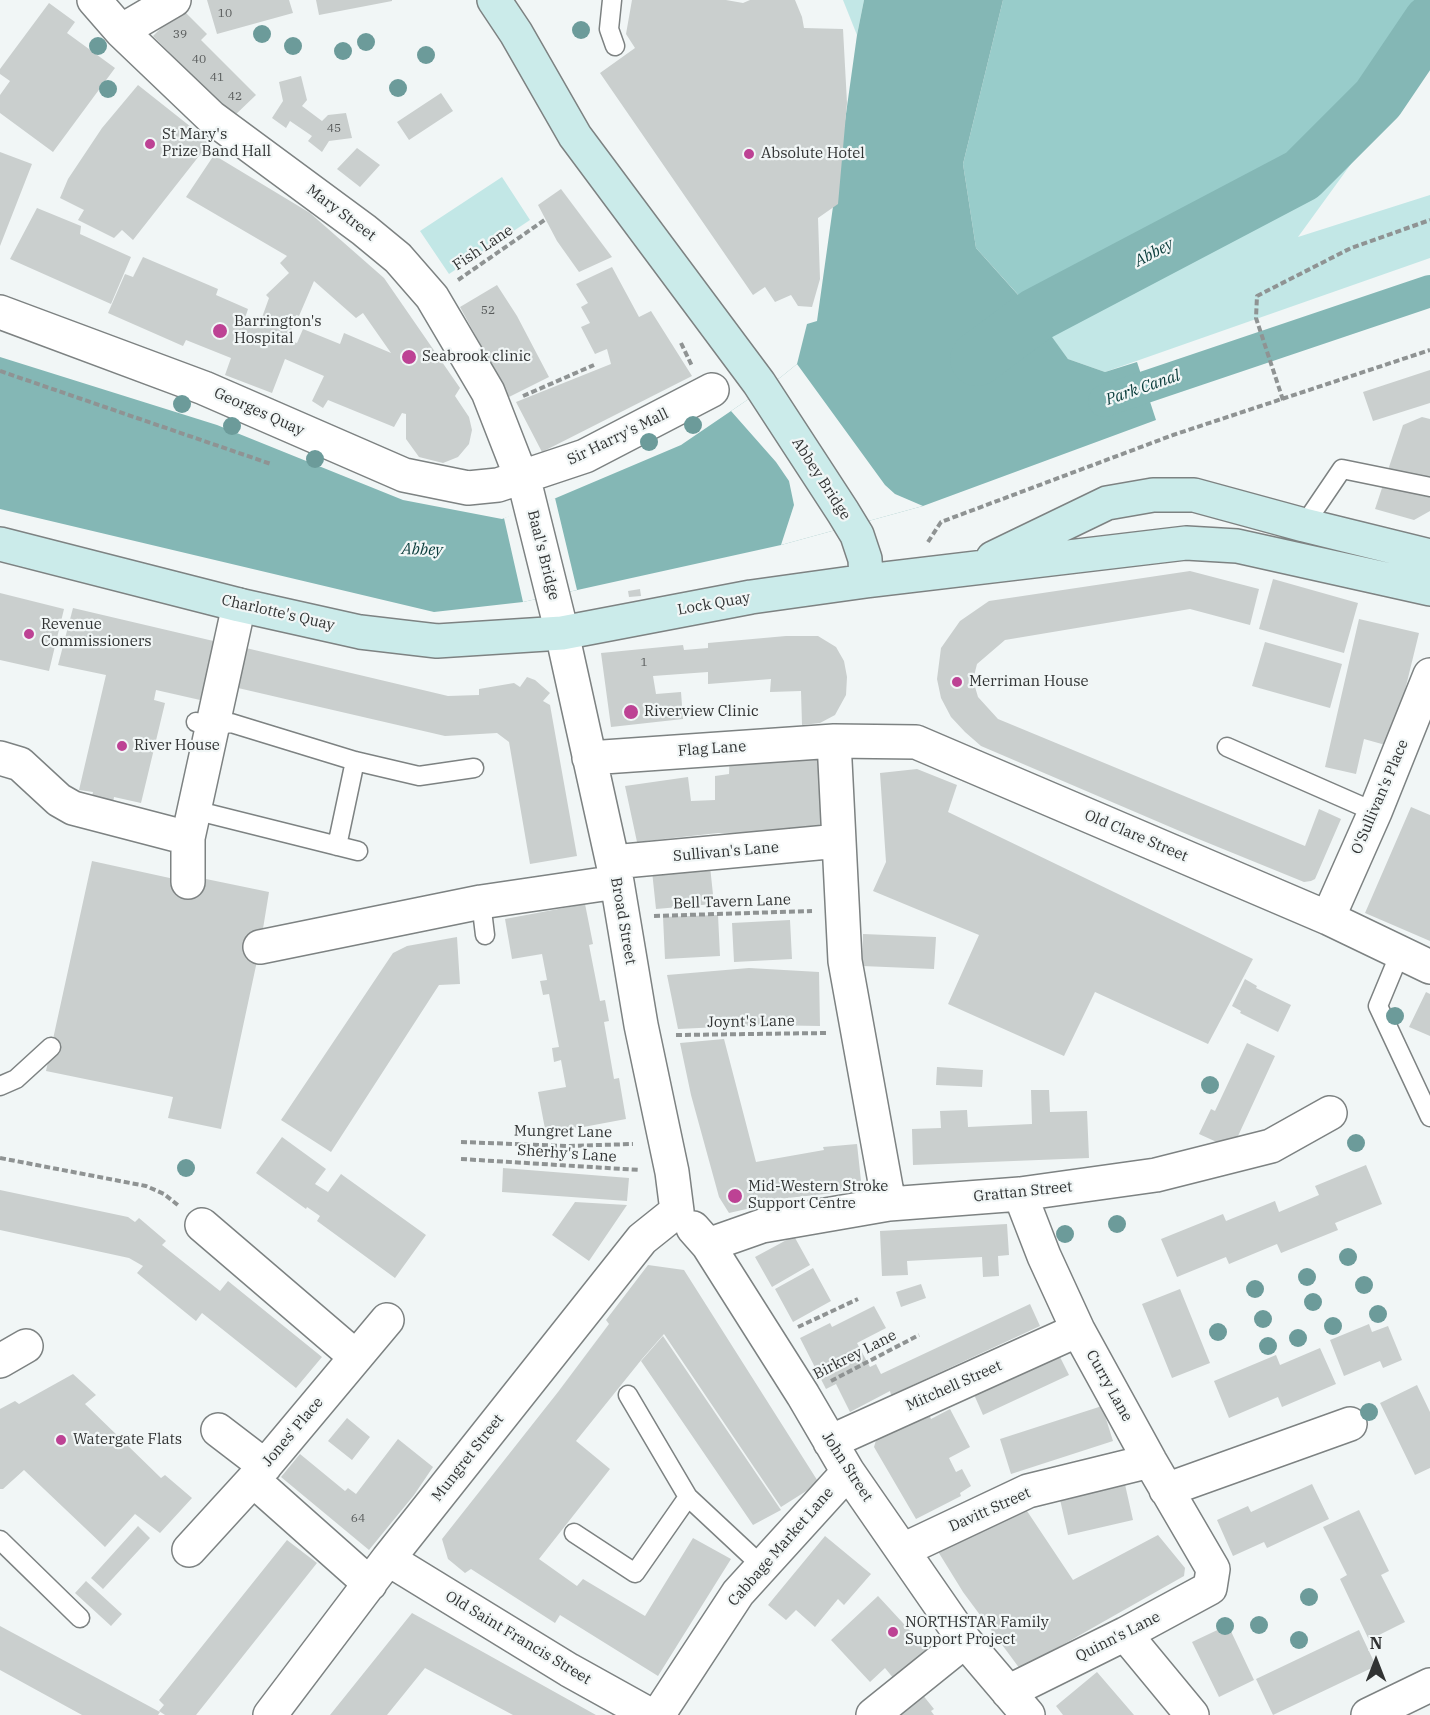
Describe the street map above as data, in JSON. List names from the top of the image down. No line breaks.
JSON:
{"streets":{"main road":["Abbey Bridge","Lock Quay","Charlotte's Quay"],"street":["Mary Street","Georges Quay","Sir Harry's Mall","Baal's Bridge","Flag Lane","O'Sullivan's Place","Old Clare Street","Sullivan's Lane","Broad Street","Grattan Street","Mitchell Street","Curry Lane","Jones' Place","Mungret Street","John Street","Davitt Street","Cabbage Market Lane","Quinn's Lane","Old Saint Francis Street"],"path":["Fish Lane","Bell Tavern Lane","Joynt's Lane","Mungret Lane","Sherhy's Lane","Birkrey Lane"]},"crossings":[["Mary Street","Fish Lane"],["Mary Street","Georges Quay"],["Mary Street","Sir Harry's Mall"],["Mary Street","Baal's Bridge"],["Georges Quay","Sir Harry's Mall"],["Georges Quay","Baal's Bridge"],["Sir Harry's Mall","Baal's Bridge"],["Abbey Bridge","Lock Quay"],["Baal's Bridge","Lock Quay"],["Baal's Bridge","Charlotte's Quay"],["Baal's Bridge","Broad Street"],["Lock Quay","Charlotte's Quay"],["Lock Quay","Broad Street"],["Charlotte's Quay","Broad Street"],["Flag Lane","Old Clare Street"],["Flag Lane","Broad Street"],["O'Sullivan's Place","Old Clare Street"],["Sullivan's Lane","Broad Street"],["Bell Tavern Lane","Broad Street"],["Broad Street","Joynt's Lane"],["Broad Street","Mungret Lane"],["Broad Street","Sherhy's Lane"],["Broad Street","Mungret Street"],["Broad Street","John Street"],["Grattan Street","Curry Lane"],["Grattan Street","John Street"],["Birkrey Lane","John Street"],["Mitchell Street","Curry Lane"],["Mitchell Street","John Street"],["Curry Lane","Davitt Street"],["Curry Lane","Quinn's Lane"],["Jones' Place","Mungret Street"],["Jones' Place","Old Saint Francis Street"],["Mungret Street","John Street"],["Mungret Street","Old Saint Francis Street"],["John Street","Davitt Street"],["John Street","Cabbage Market Lane"],["John Street","Quinn's Lane"]],"water":["Abbey","Park Canal"],"places":["St Mary's Prize Band Hall","Absolute Hotel","Barrington's Hospital","Seabrook clinic","Revenue Commissioners","Merriman House","Riverview Clinic","River House","Mid-Western Stroke Support Centre","Watergate Flats","NORTHSTAR Family Support Project"],"house_numbers":["10","39","40","41","42","45","52","1","64"],"north":"top"}
